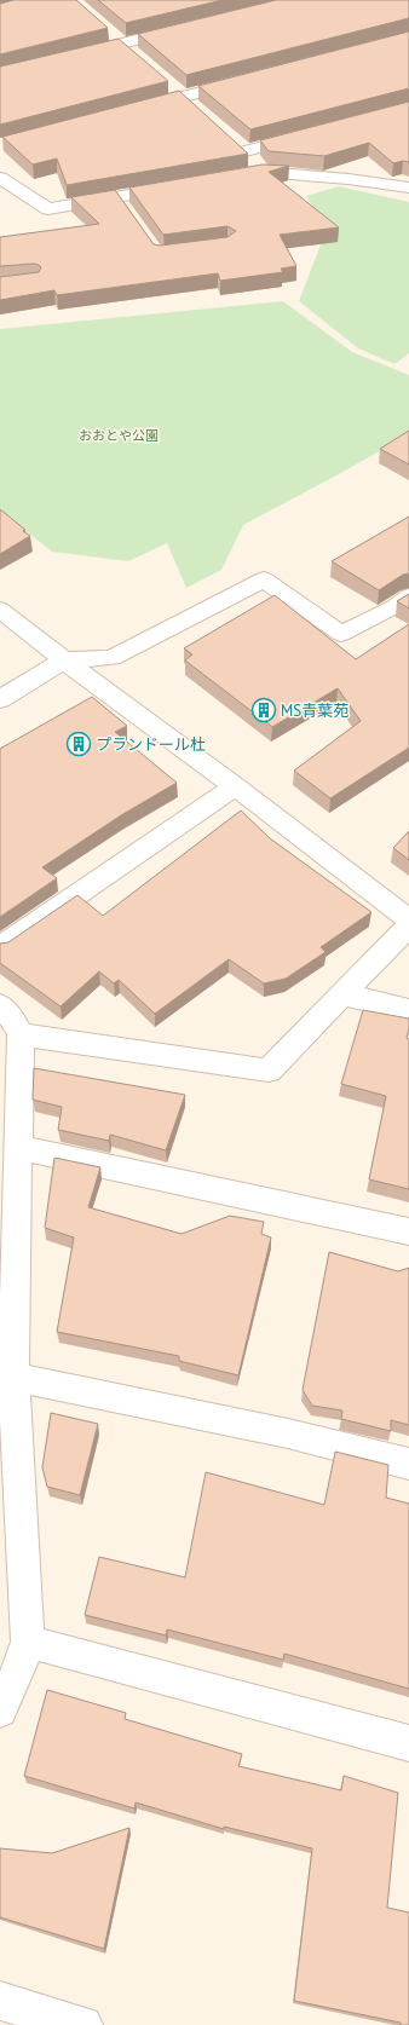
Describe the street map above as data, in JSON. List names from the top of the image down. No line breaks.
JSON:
{"parks":["おおとや公園"],"places":{"building":["MS青葉苑","プランドール杜"]}}
